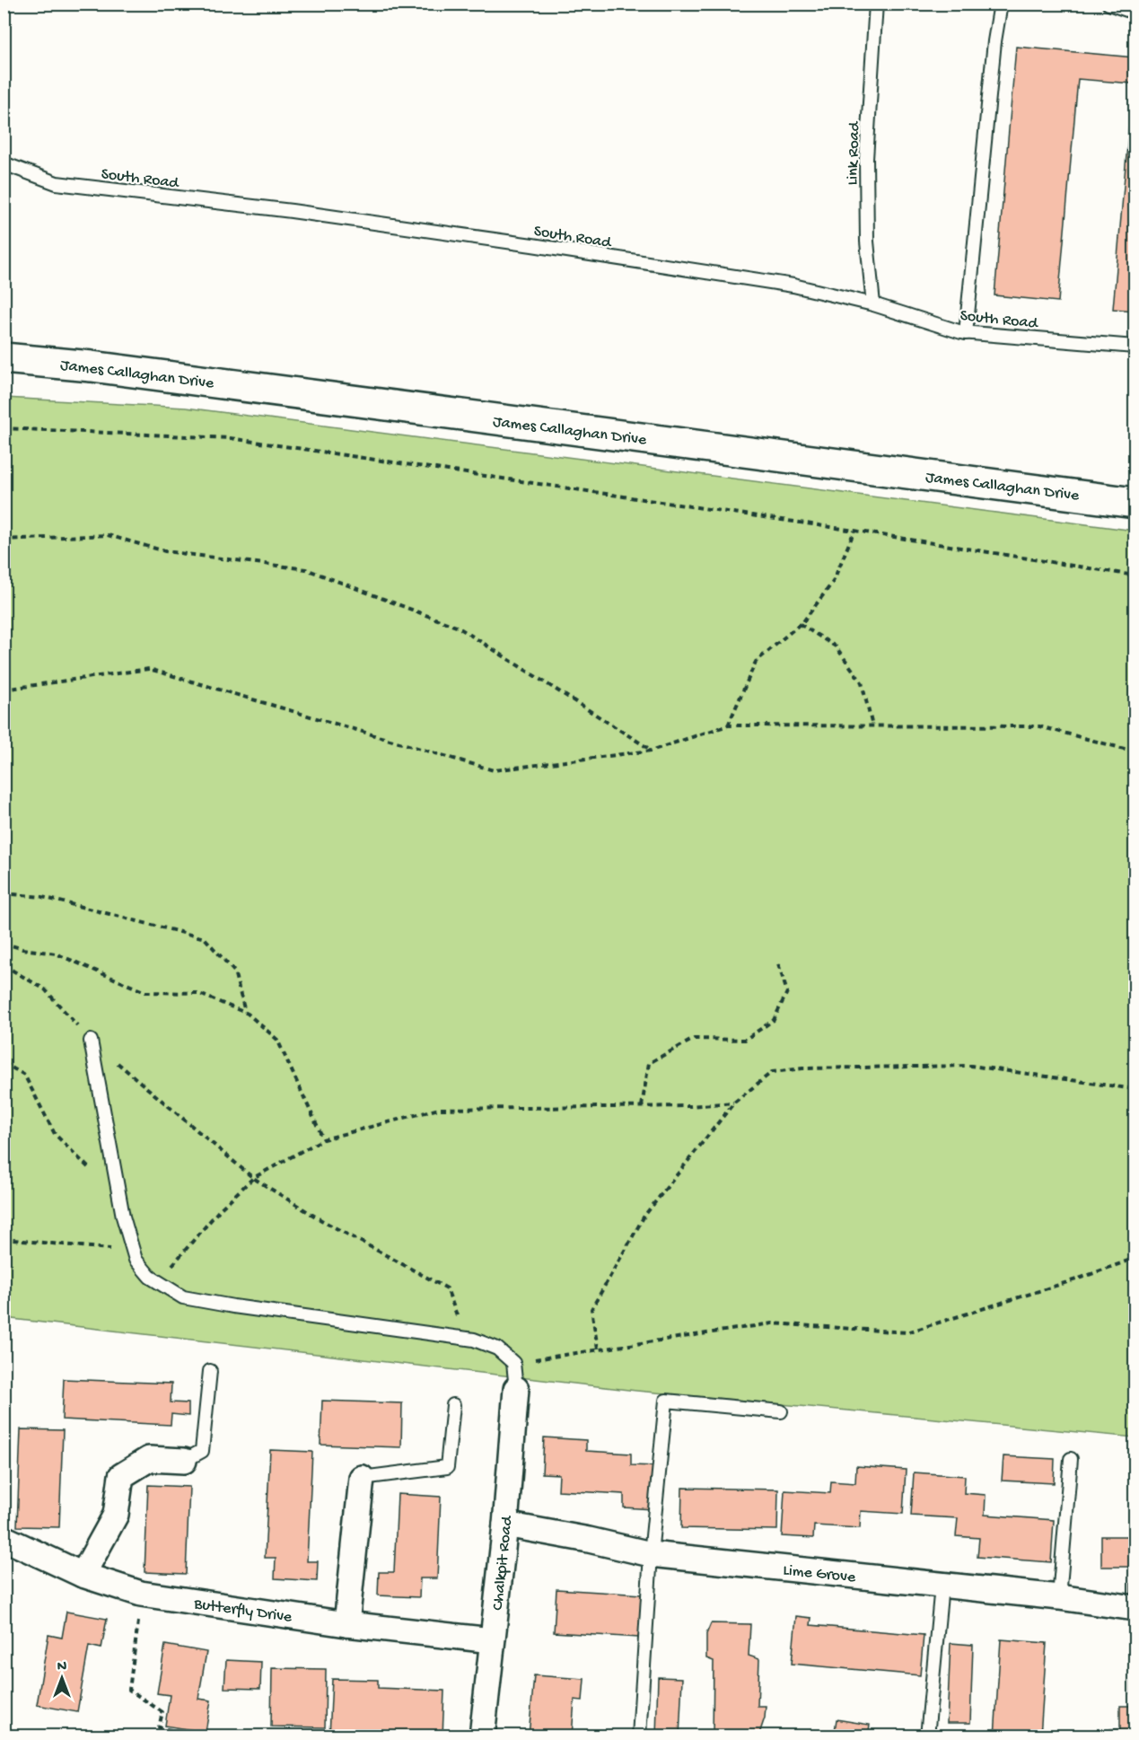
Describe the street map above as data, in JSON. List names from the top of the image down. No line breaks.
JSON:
{"streets":{"street":["James Callaghan Drive","Chalkpit Road","Lime Grove","Butterfly Drive"],"lane":["Link Road","South Road"]},"crossings":[["Link Road","South Road"],["Chalkpit Road","Lime Grove"],["Chalkpit Road","Butterfly Drive"]],"north":"top"}
